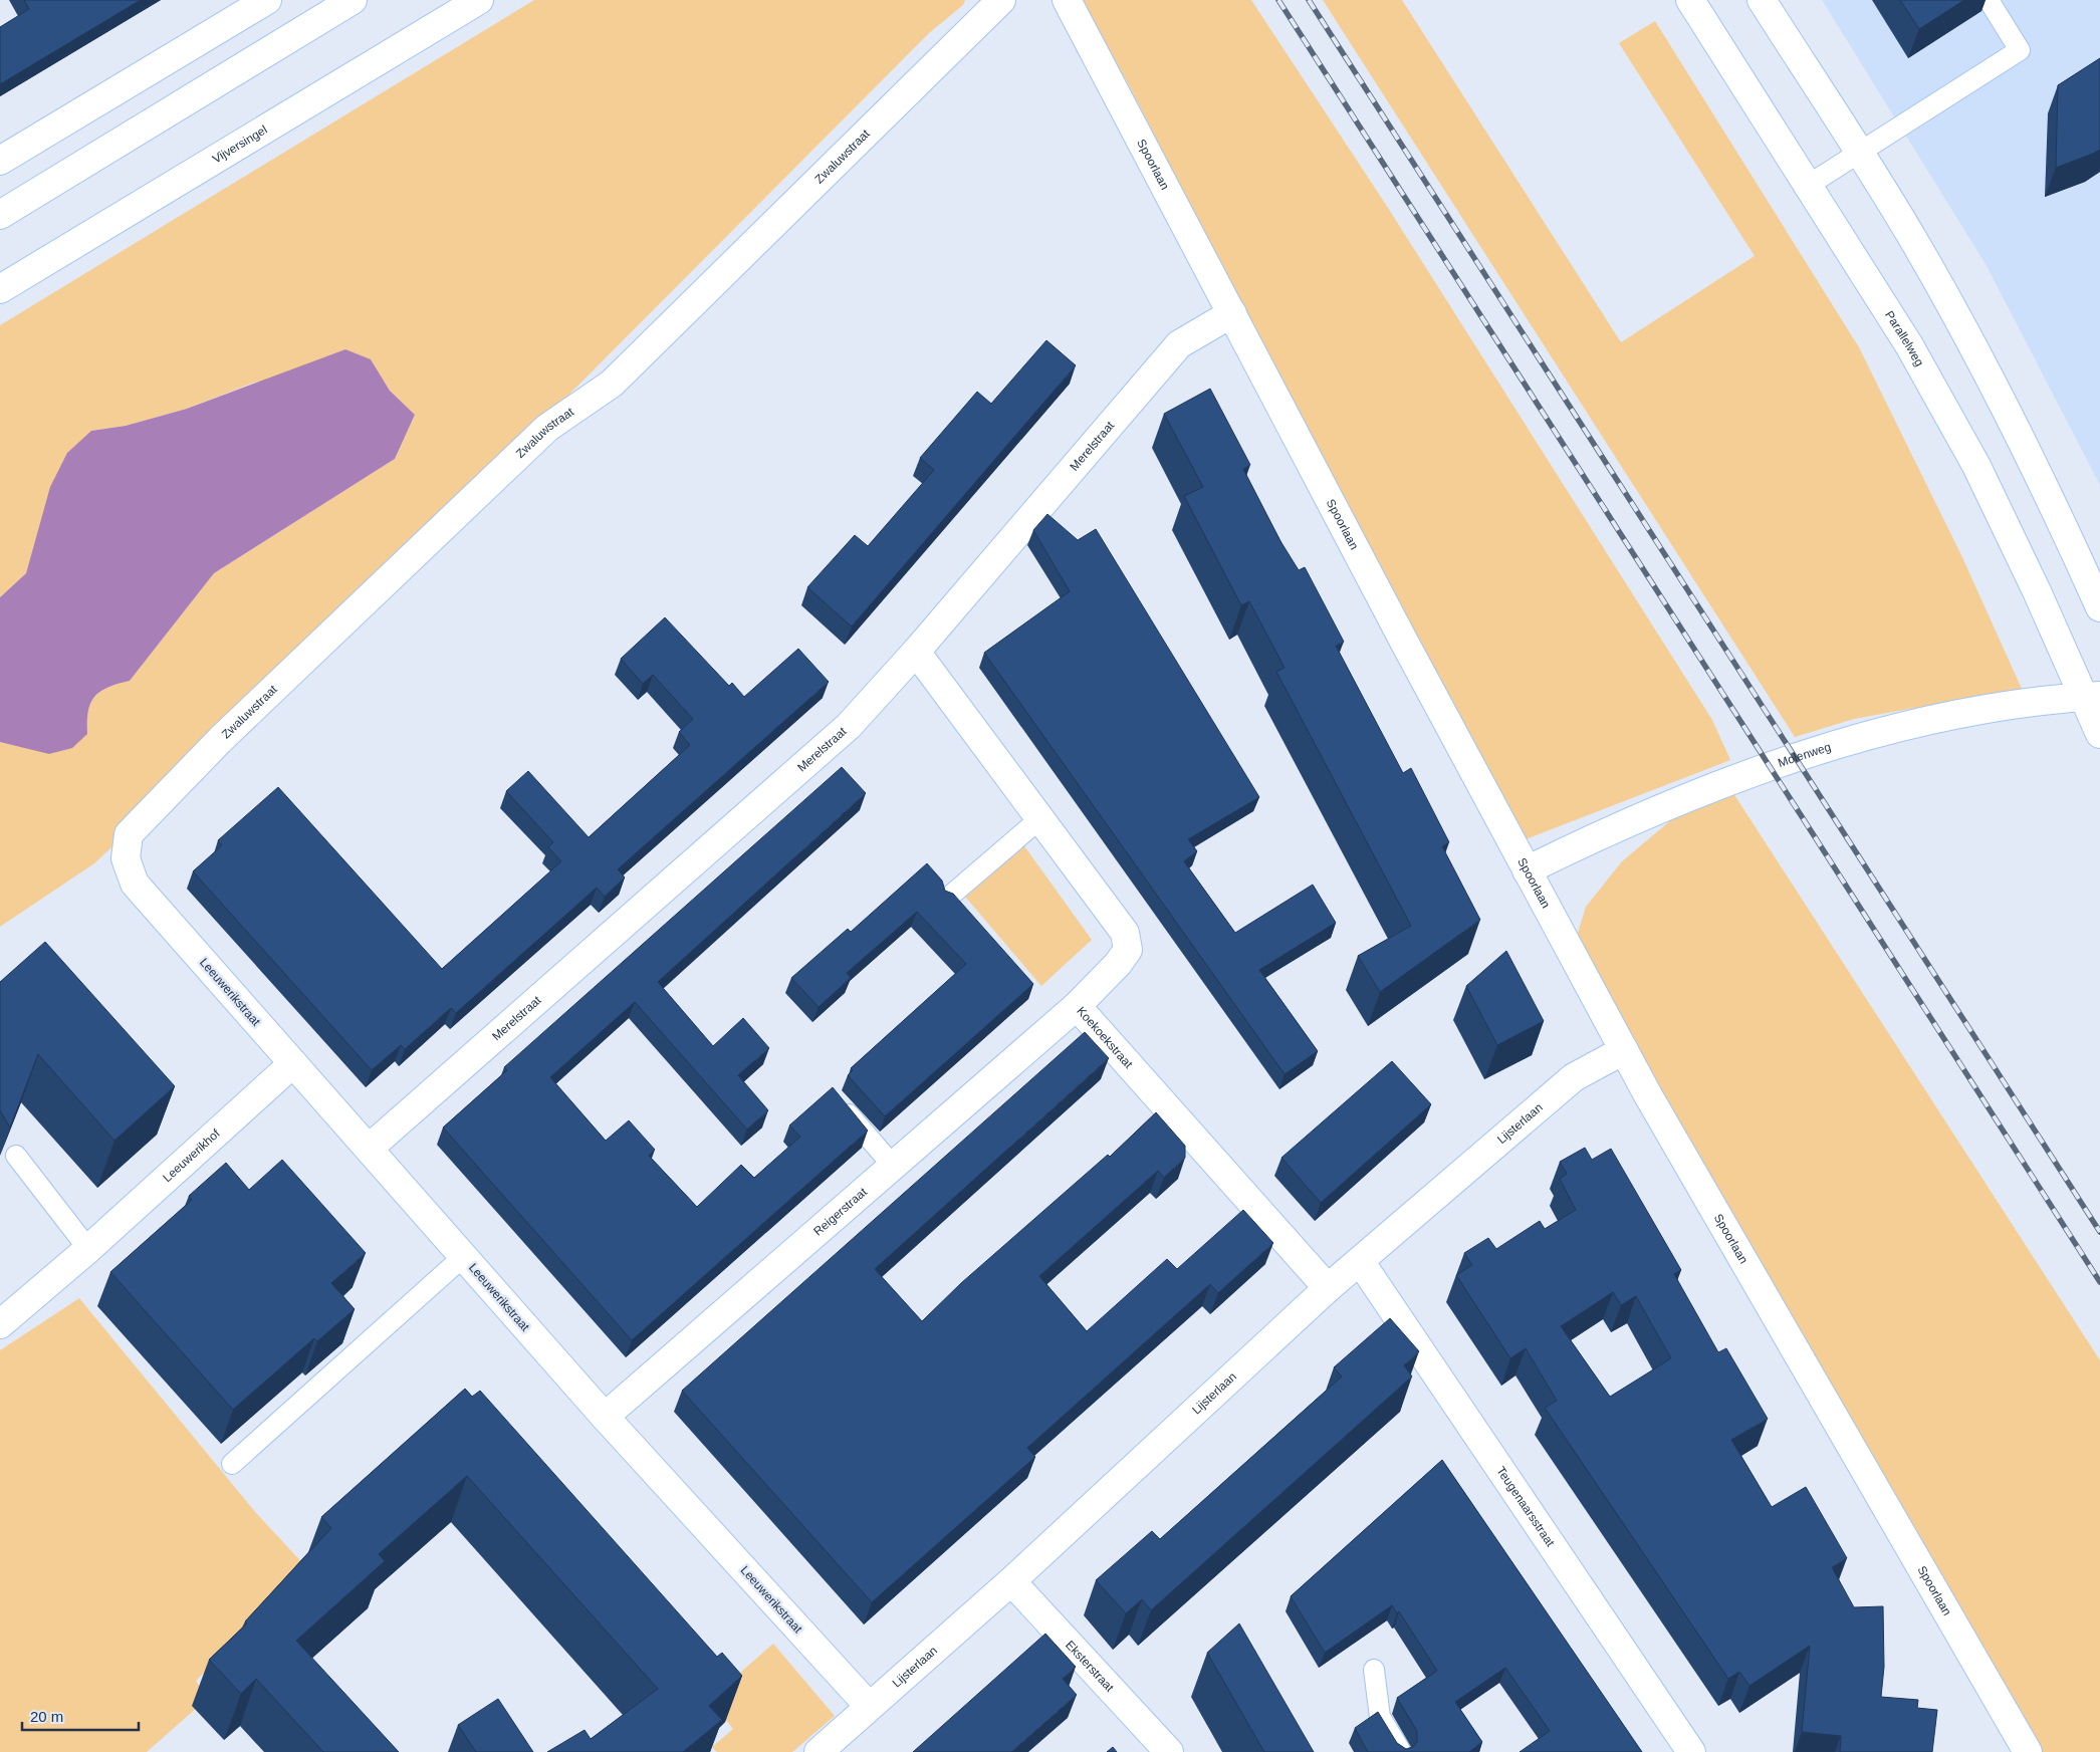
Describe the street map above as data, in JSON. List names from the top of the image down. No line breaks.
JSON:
{"streets":{"street":["Vijversingel","Zwaluwstraat","Spoorlaan","Parallelweg","Merelstraat","Molenweg","Leeuwerikstraat","Koekoekstraat","Lijsterlaan","Leeuwerikhof","Reigerstraat","Teugenaarsstraat","Eksterstraat"]},"crossings":[["Zwaluwstraat","Leeuwerikstraat"],["Spoorlaan","Merelstraat"],["Spoorlaan","Molenweg"],["Spoorlaan","Lijsterlaan"],["Parallelweg","Molenweg"],["Merelstraat","Leeuwerikstraat"],["Merelstraat","Koekoekstraat"],["Leeuwerikstraat","Lijsterlaan"],["Leeuwerikstraat","Leeuwerikhof"],["Leeuwerikstraat","Reigerstraat"],["Koekoekstraat","Lijsterlaan"],["Koekoekstraat","Reigerstraat"],["Lijsterlaan","Teugenaarsstraat"],["Lijsterlaan","Eksterstraat"]],"scale_bar":"20 m"}
